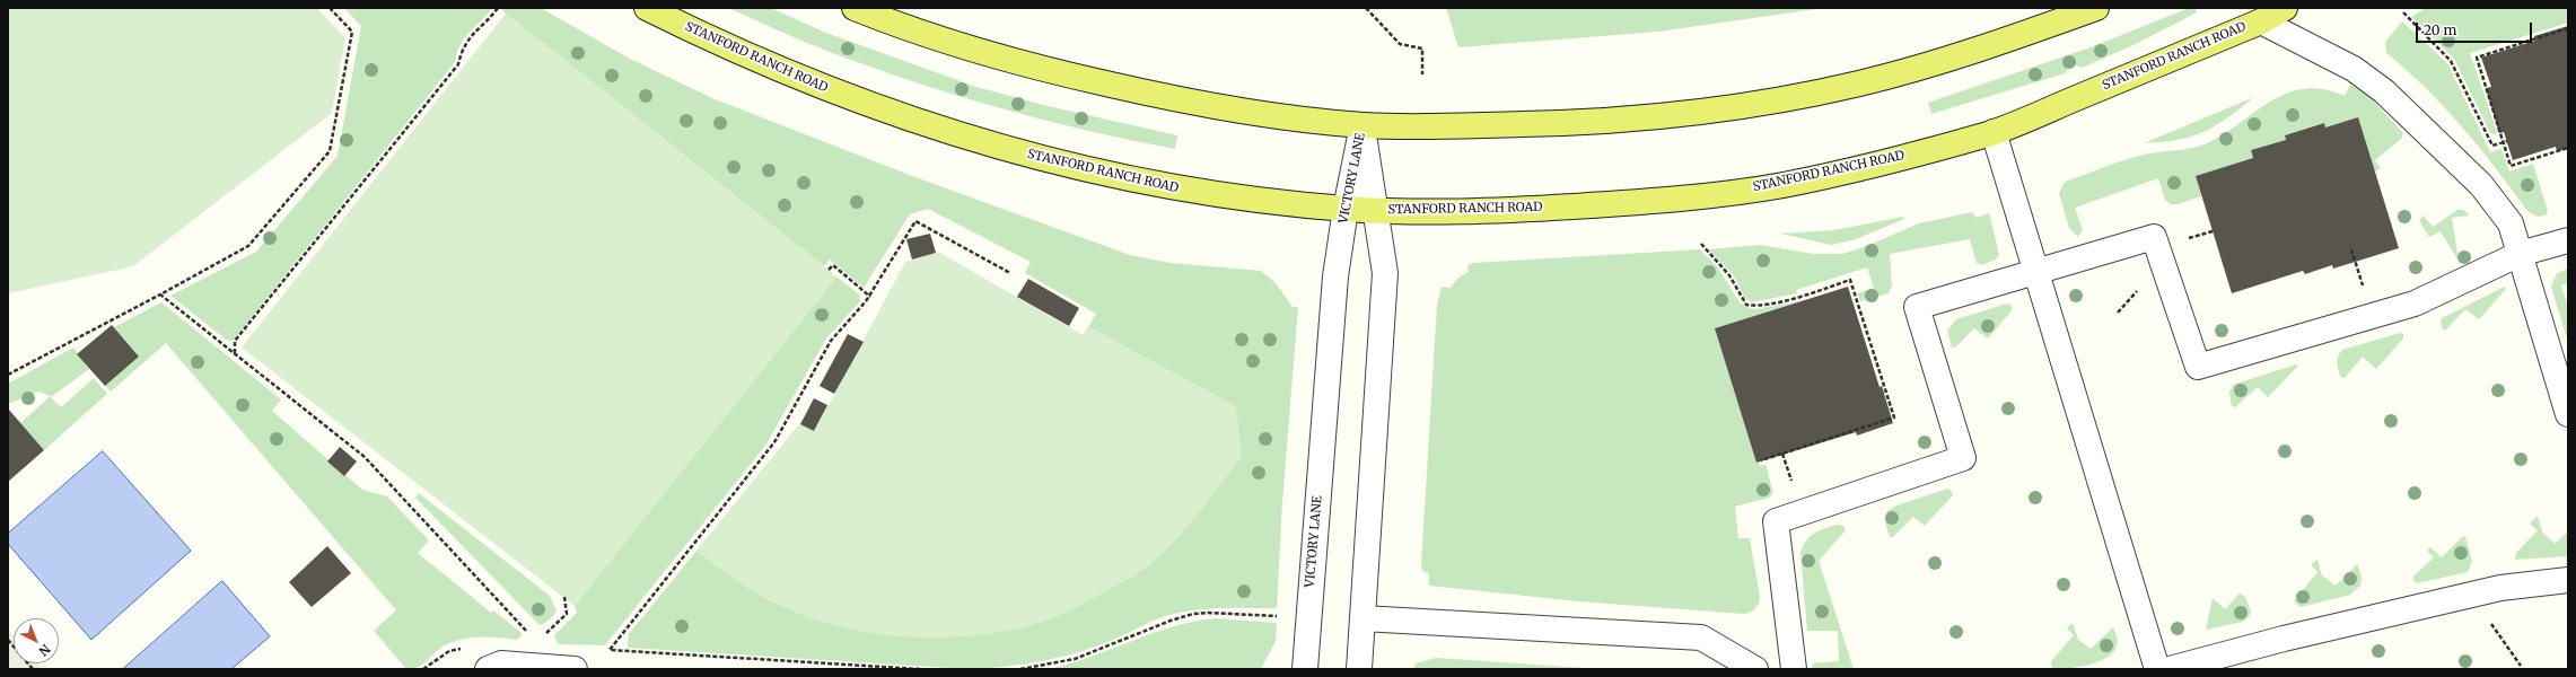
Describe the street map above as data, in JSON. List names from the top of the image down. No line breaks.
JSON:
{"streets":{"main road":["STANFORD RANCH ROAD"],"street":["VICTORY LANE"]},"crossings":[["STANFORD RANCH ROAD","VICTORY LANE"]],"scale_bar":"20 m","north":"bottom right"}
